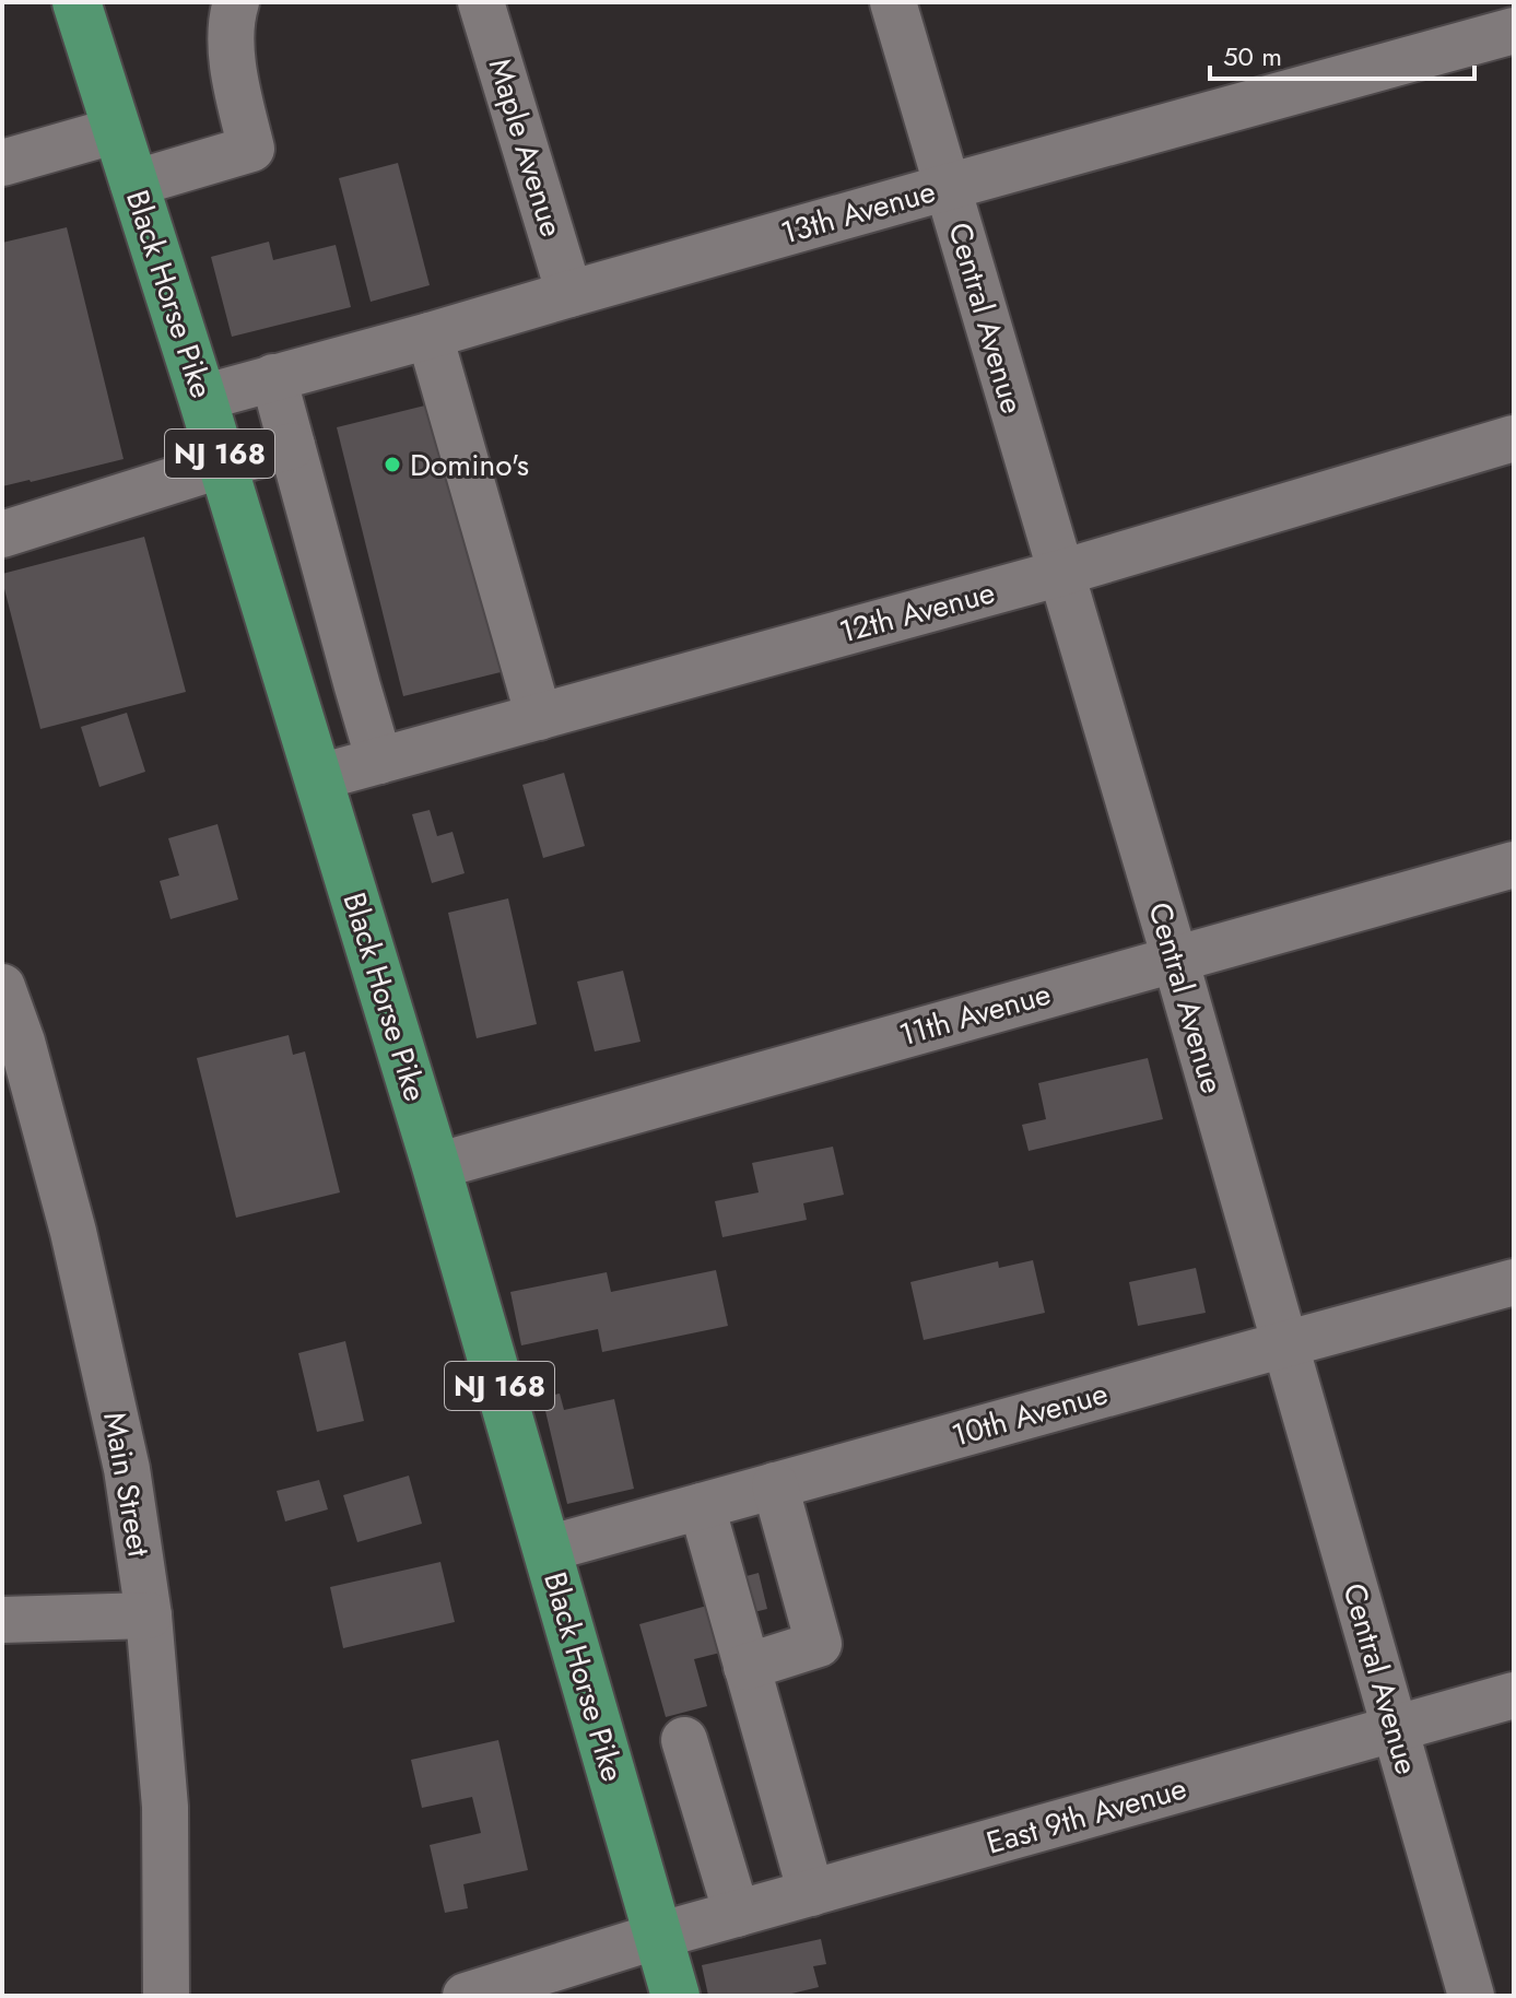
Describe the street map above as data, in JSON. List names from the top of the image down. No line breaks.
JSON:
{"streets":{"main road":["Black Horse Pike","NJ 168"],"street":["Maple Avenue","13th Avenue","Central Avenue","12th Avenue","11th Avenue","10th Avenue","Main Street","East 9th Avenue"]},"crossings":[["Maple Avenue","13th Avenue"],["13th Avenue","Black Horse Pike"],["13th Avenue","Central Avenue"],["Black Horse Pike","12th Avenue"],["Black Horse Pike","11th Avenue"],["Black Horse Pike","10th Avenue"],["Black Horse Pike","East 9th Avenue"],["Central Avenue","12th Avenue"],["Central Avenue","11th Avenue"],["Central Avenue","10th Avenue"],["Central Avenue","East 9th Avenue"]],"places":["Domino's"],"scale_bar":"50 m"}
